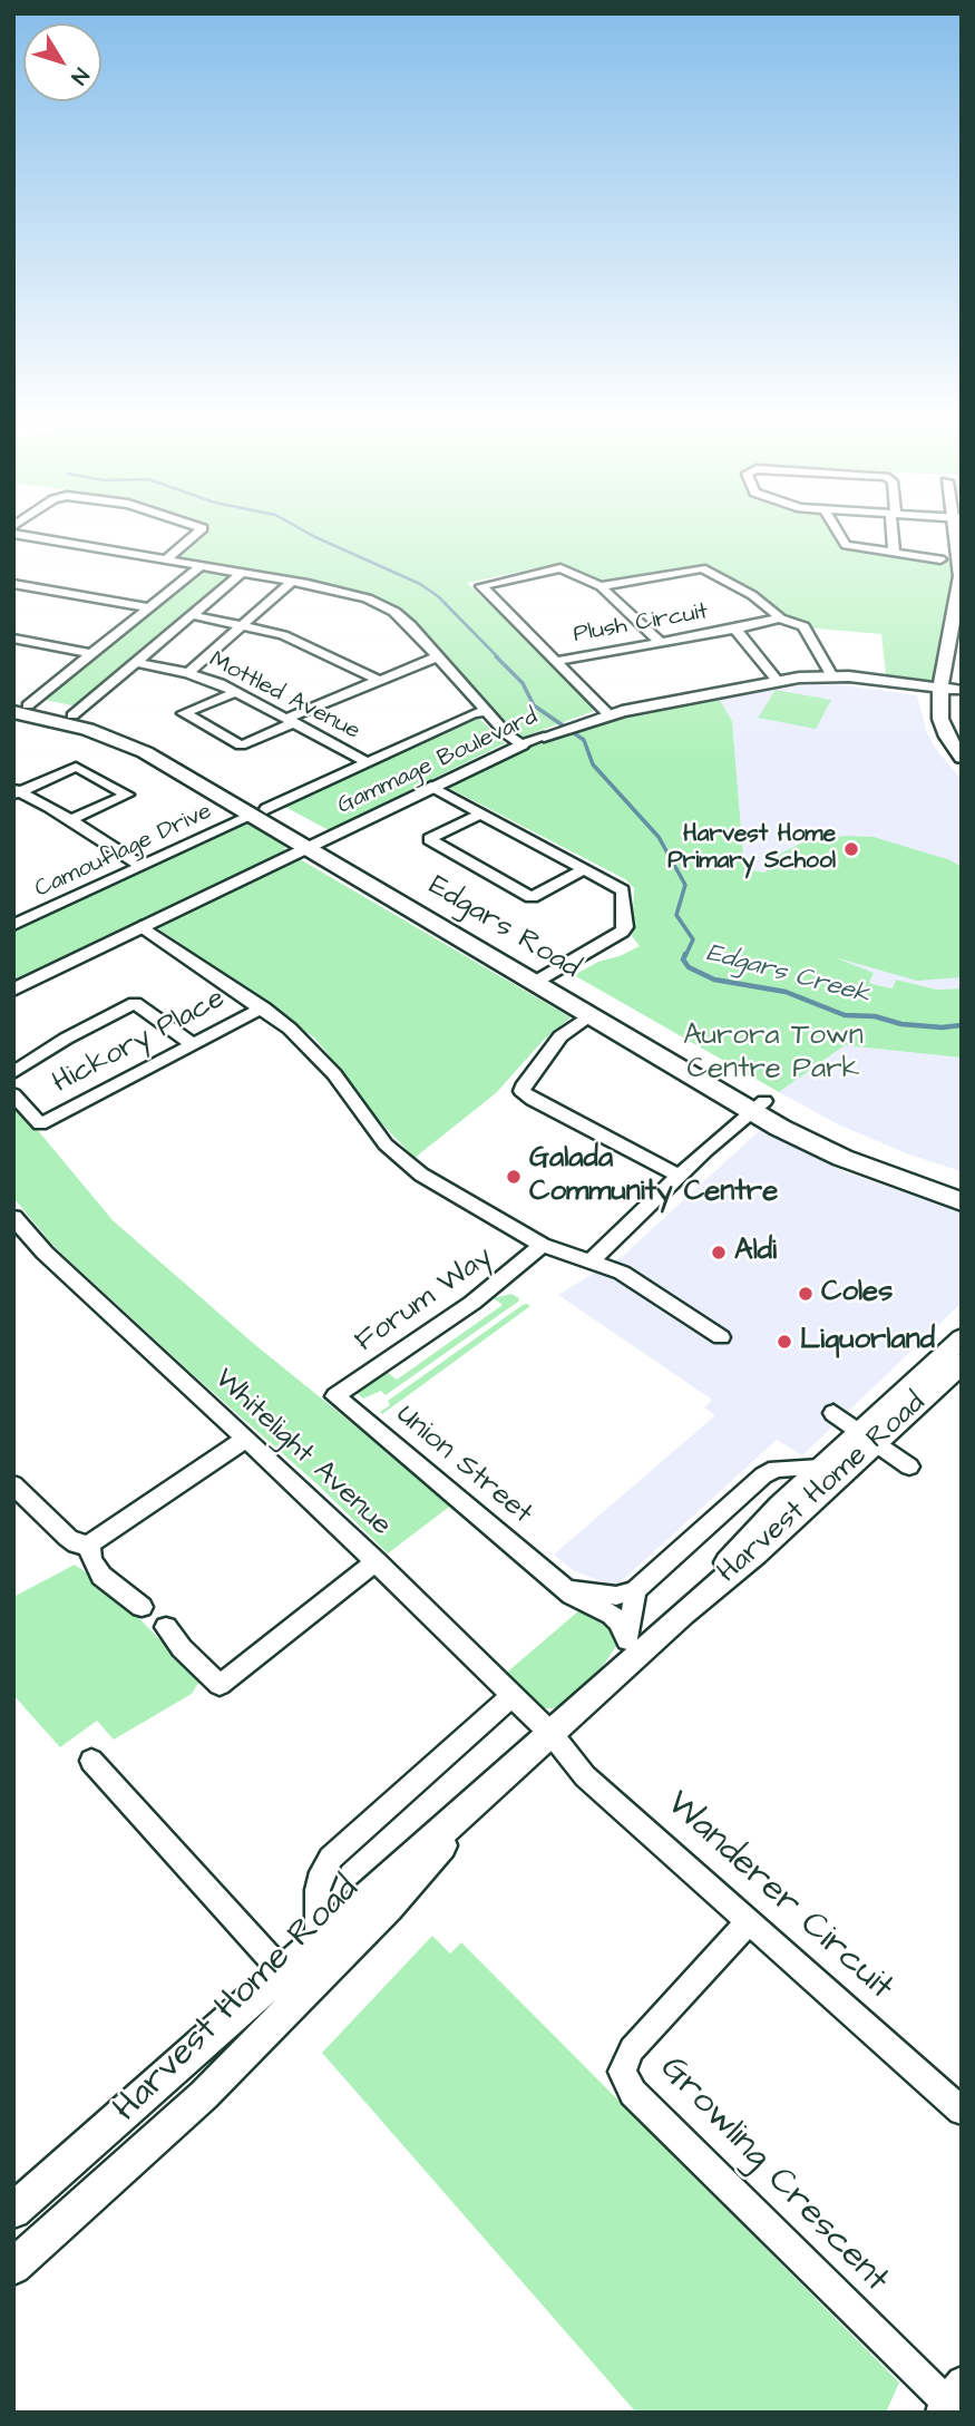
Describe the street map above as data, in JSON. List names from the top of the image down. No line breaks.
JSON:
{"streets":{"main road":["Edgars Road"],"street":["Plush Circuit","Mottled Avenue","Gammage Boulevard","Camouflage Drive","Hickory Place","Forum Way","Whitelight Avenue","Union Street","Harvest Home Road","Wanderer Circuit","Growling Crescent"]},"crossings":[["Mottled Avenue","Camouflage Drive"],["Gammage Boulevard","Edgars Road"],["Camouflage Drive","Edgars Road"],["Forum Way","Union Street"],["Whitelight Avenue","Harvest Home Road"],["Whitelight Avenue","Wanderer Circuit"],["Union Street","Harvest Home Road"],["Harvest Home Road","Wanderer Circuit"],["Wanderer Circuit","Growling Crescent"]],"water":["Edgars Creek"],"parks":["Aurora Town Centre Park"],"places":["Harvest Home Primary School","Galada Community Centre","Aldi","Coles","Liquorland"],"north":"bottom right"}
